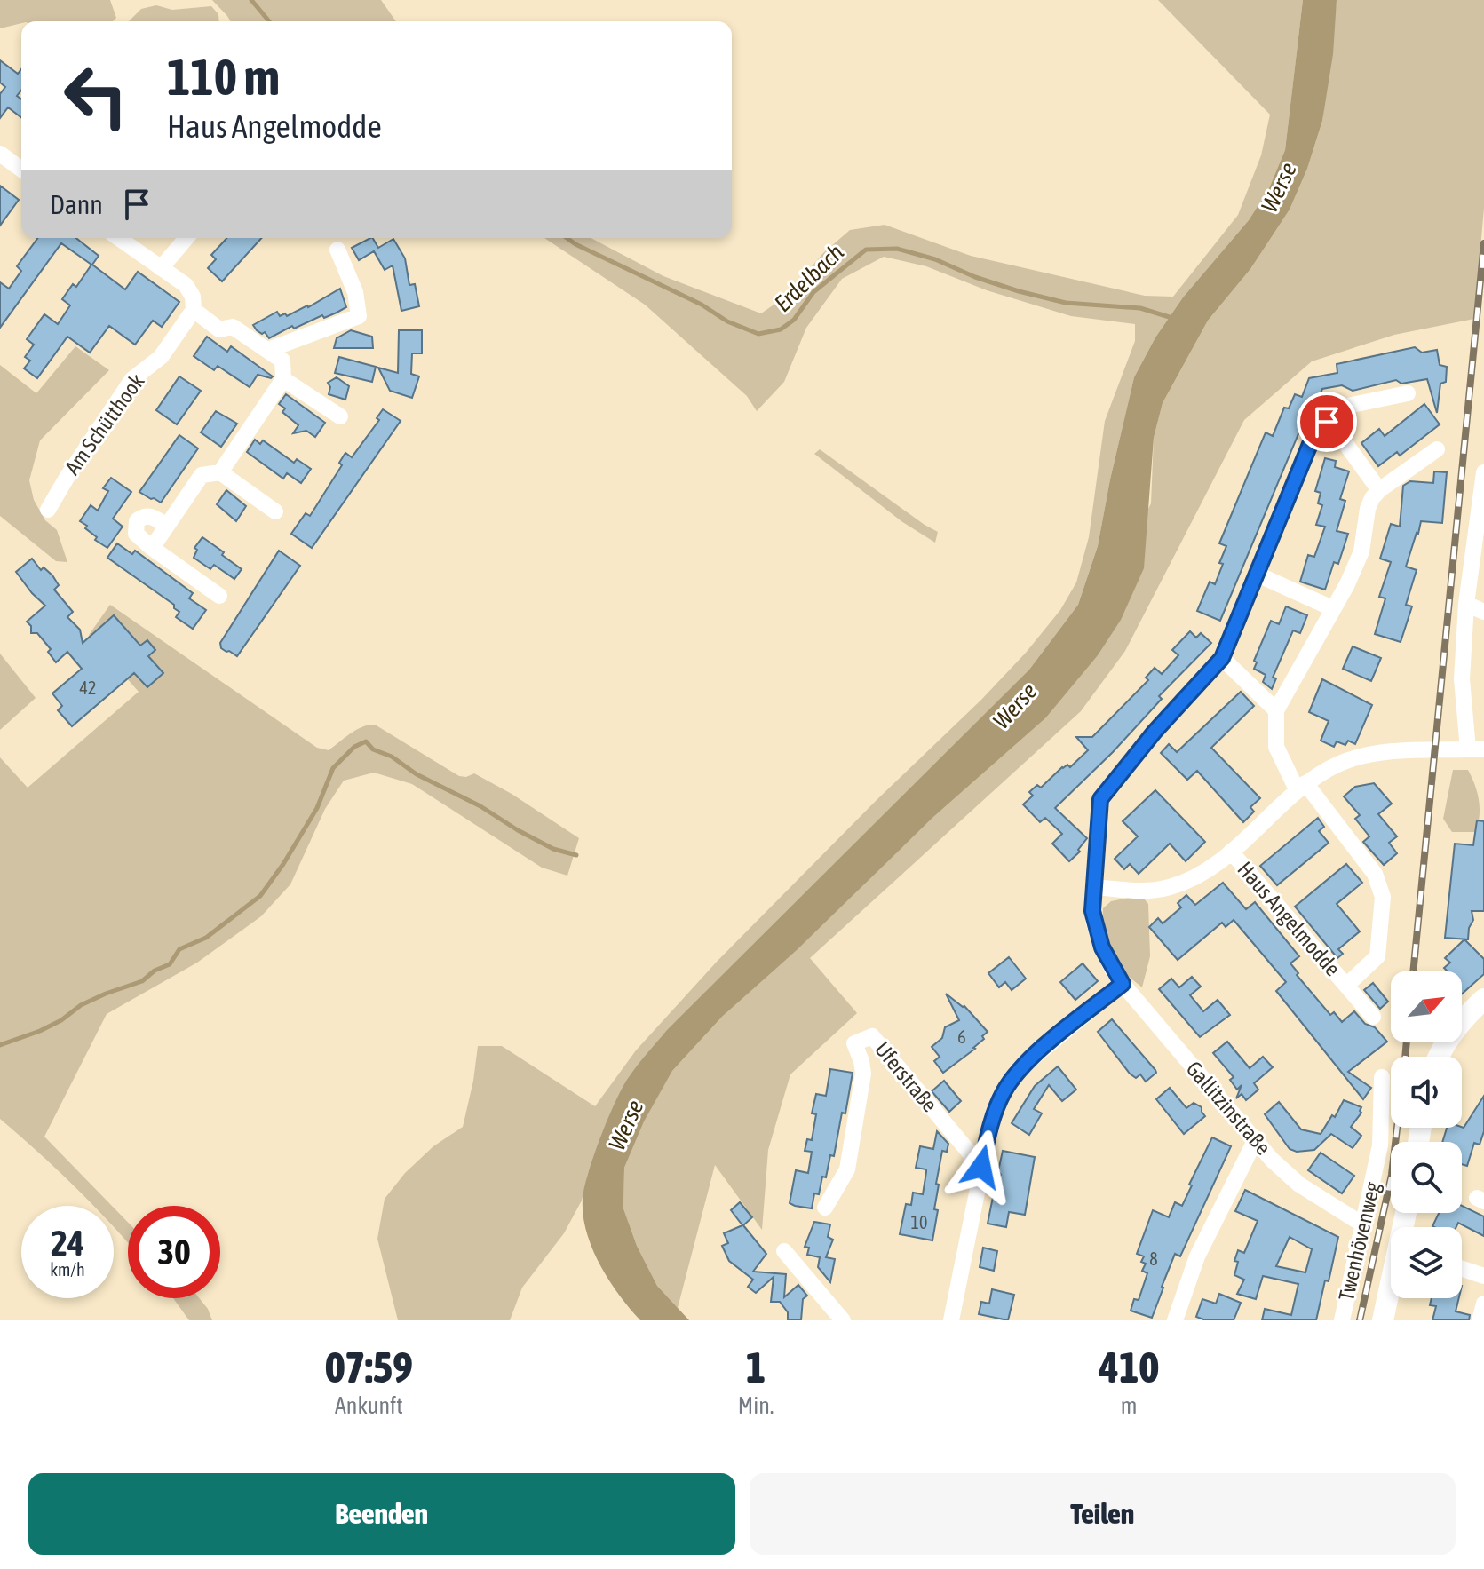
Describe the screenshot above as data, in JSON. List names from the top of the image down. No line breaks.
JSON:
{"streets":{"street":["Am Schütthook","Haus Angelmodde","Uferstraße","Gallitzinstraße","Twenhövenweg"]},"crossings":[["Haus Angelmodde","Gallitzinstraße"],["Gallitzinstraße","Twenhövenweg"]],"water":["Werse","Erdelbach"],"house_numbers":["42","6","10","8"],"north":"top right","page":{"turn":["110 m","Haus Angelmodde"],"then":"Dann","speed":"24 km/h","limit":"30","eta":["07:59","Ankunft","1","Min.","410","m"],"buttons":["Beenden","Teilen"]}}
